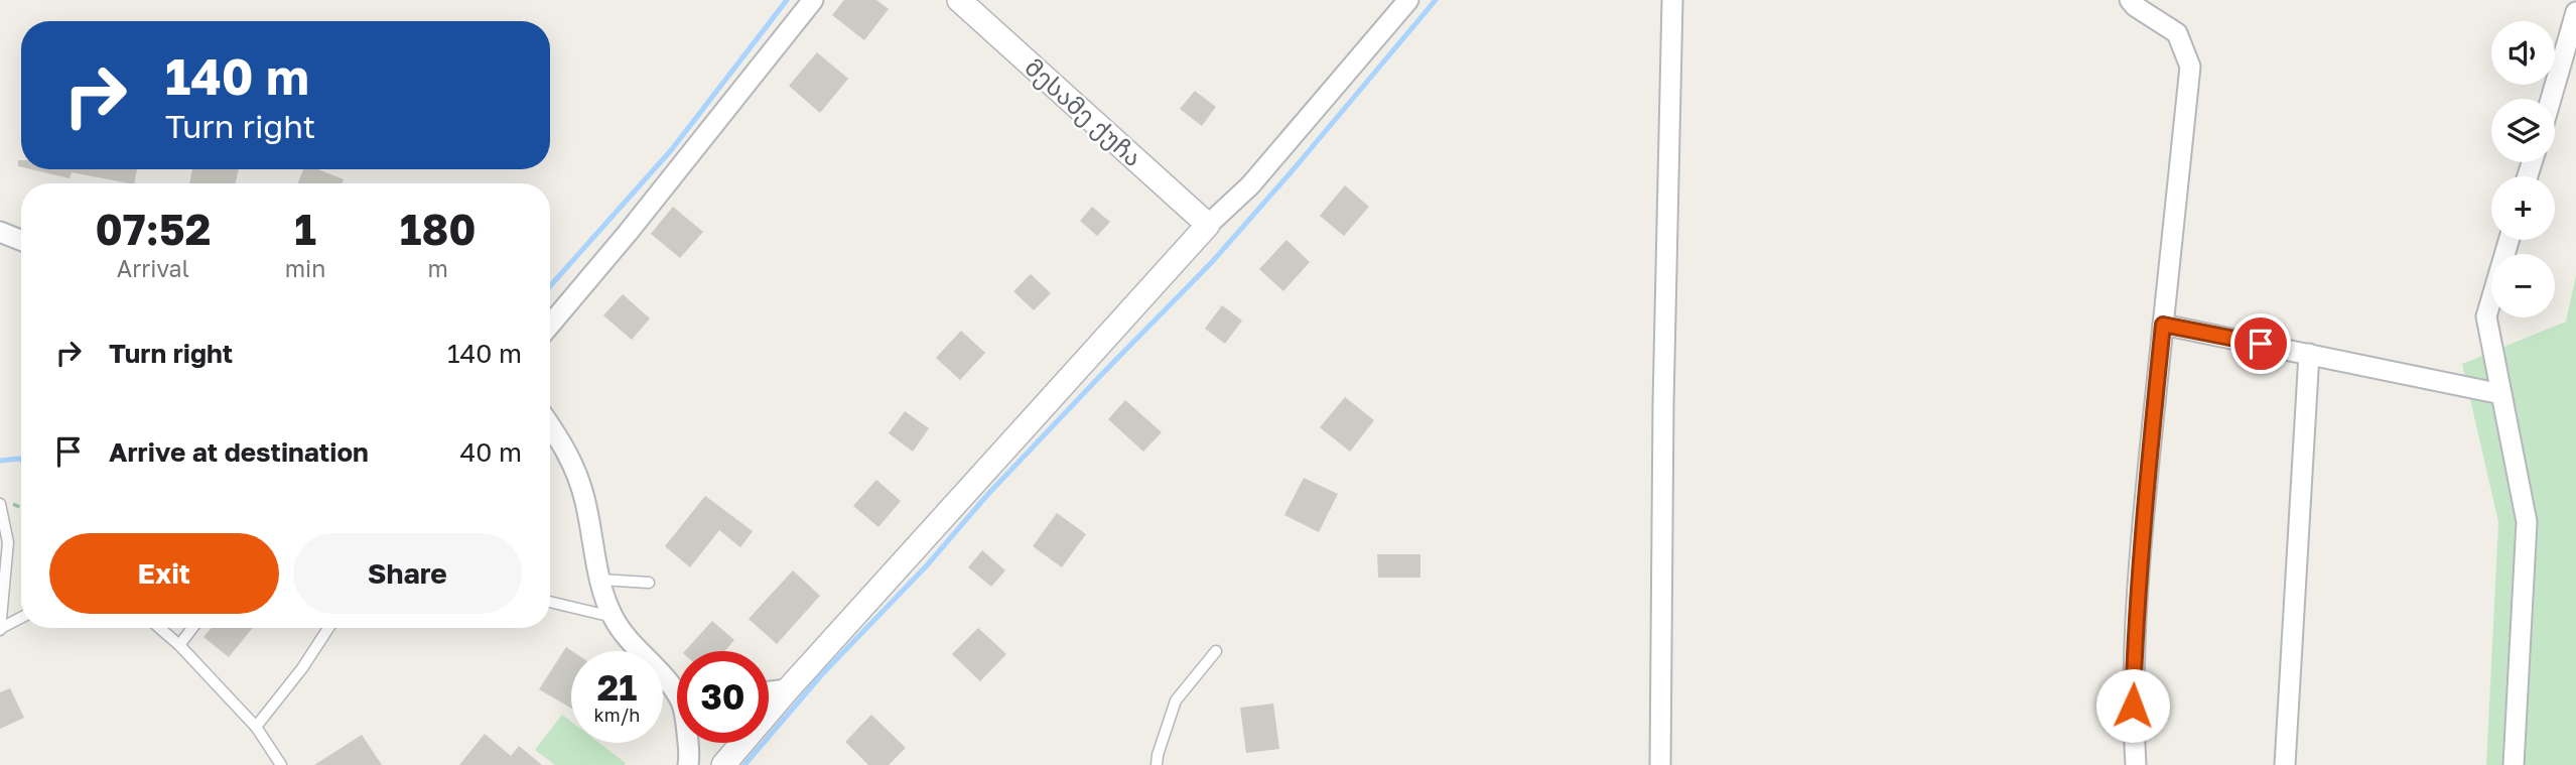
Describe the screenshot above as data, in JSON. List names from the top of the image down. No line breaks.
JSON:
{"streets":{"street":["მესამე ქუჩა"]},"page":{"map_buttons":["+","−"],"turn":["140 m","Turn right"],"eta":["07:52","Arrival","1","min","180","m"],"list":[{"name":"Turn right","value":"140 m"},{"name":"Arrive at destination","value":"40 m"}],"buttons":["Exit","Share"],"speed":"21 km/h","limit":"30"}}
